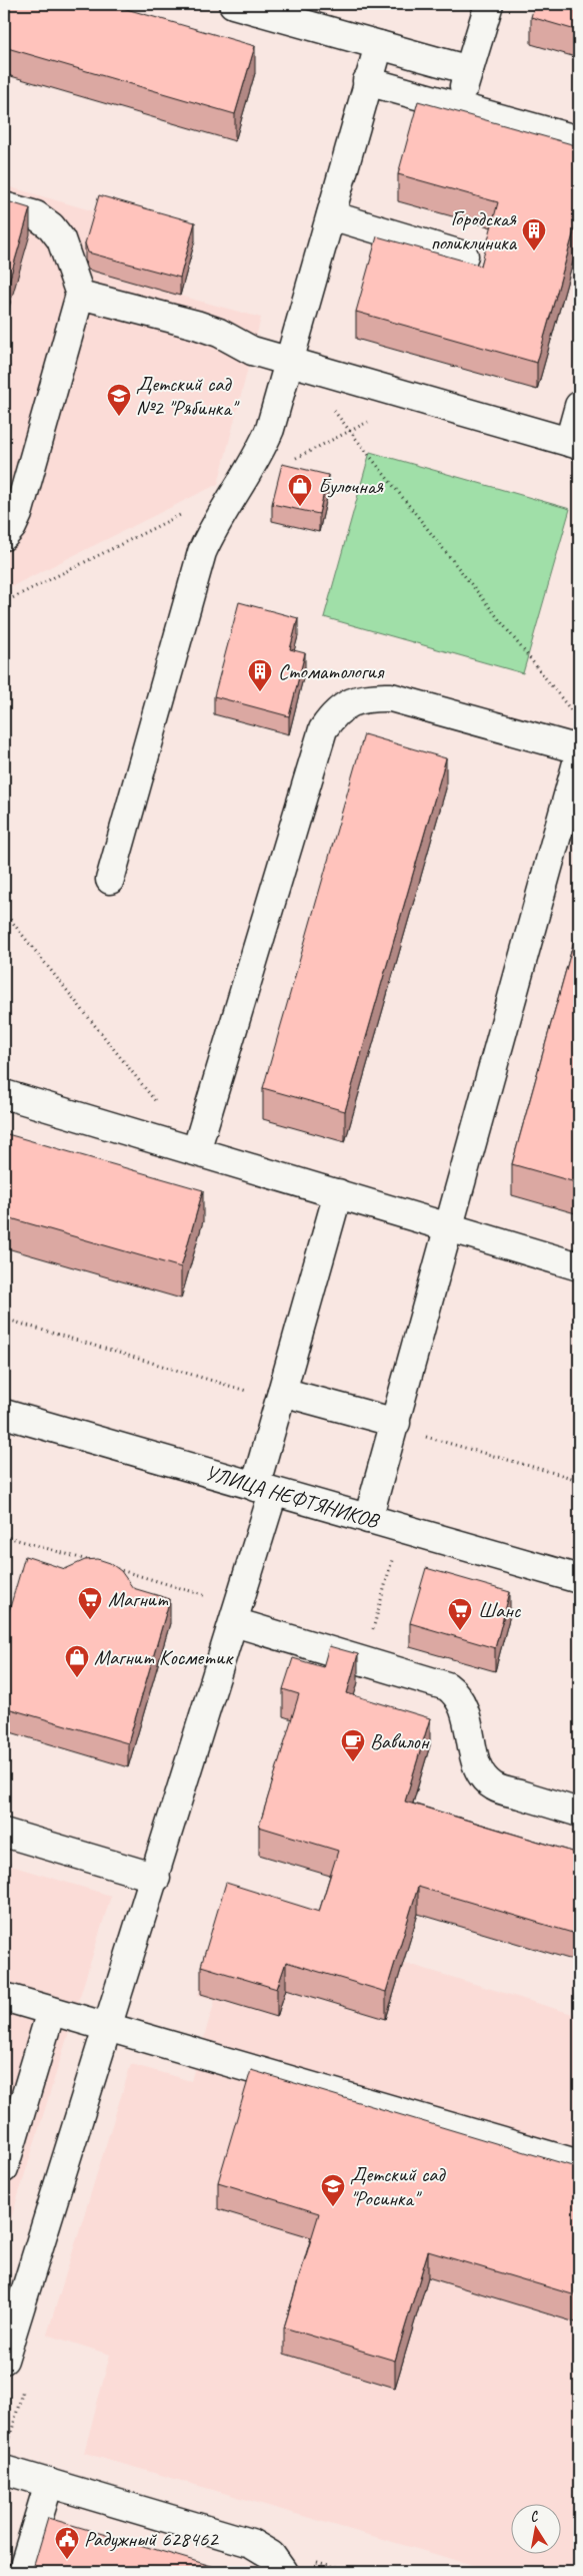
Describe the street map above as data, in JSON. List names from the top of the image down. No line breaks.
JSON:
{"streets":{"street":["УЛИЦА НЕФТЯНИКОВ"]},"places":{"building":["Городская поликлиника","Стоматология"],"school or university":["Детский сад №2 \"Рябинка\"","Детский сад \"Росинка\""],"shop":["Булочная","Магнит Косметик"],"supermarket":["Магнит","Шанс"],"cafe":["Вавилон"],"public building":["Радужный 628462"]},"north":"top"}
